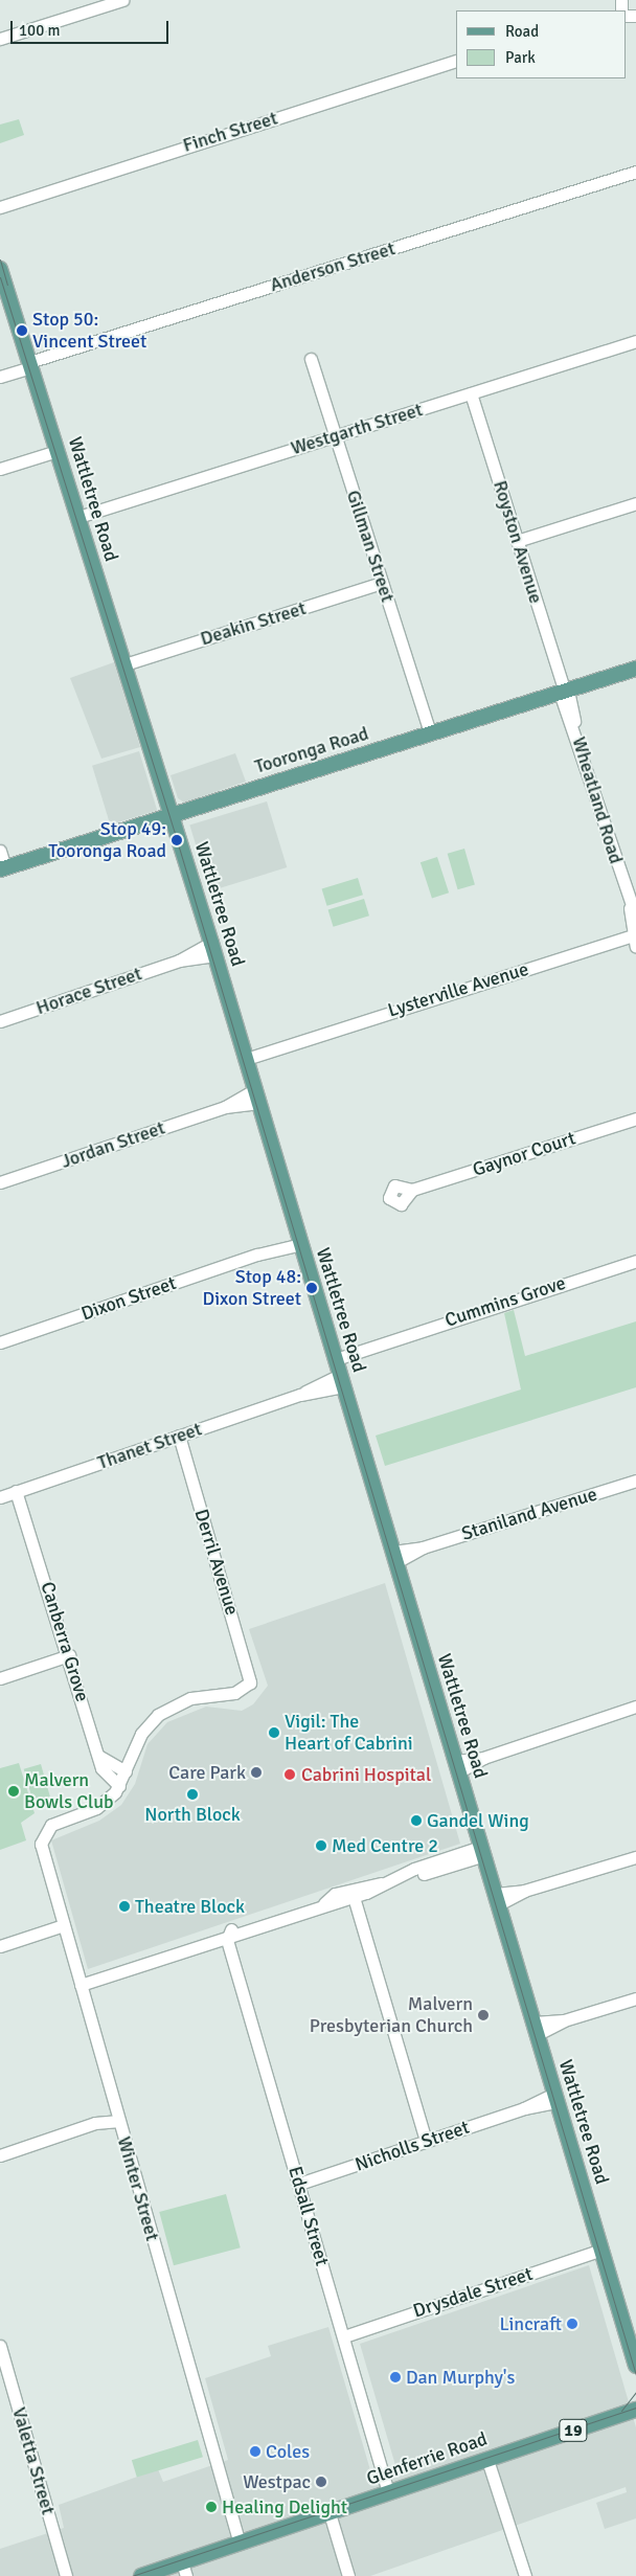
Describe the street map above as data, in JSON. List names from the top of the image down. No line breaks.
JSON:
{"streets":{"main road":["Wattletree Road","Tooronga Road","19","Glenferrie Road"],"street":["Finch Street","Anderson Street","Westgarth Street","Royston Avenue","Gillman Street","Deakin Street","Wheatland Road","Lysterville Avenue","Horace Street","Jordan Street","Gaynor Court","Dixon Street","Cummins Grove","Thanet Street","Staniland Avenue","Derril Avenue","Canberra Grove","Nicholls Street","Winter Street","Edsall Street","Drysdale Street","Valetta Street"]},"crossings":[["Anderson Street","Wattletree Road"],["Westgarth Street","Wattletree Road"],["Westgarth Street","Royston Avenue"],["Westgarth Street","Gillman Street"],["Wattletree Road","Deakin Street"],["Wattletree Road","Tooronga Road"],["Wattletree Road","Lysterville Avenue"],["Wattletree Road","Horace Street"],["Wattletree Road","Jordan Street"],["Wattletree Road","Dixon Street"],["Wattletree Road","Cummins Grove"],["Wattletree Road","Thanet Street"],["Wattletree Road","Staniland Avenue"],["Wattletree Road","Nicholls Street"],["Wattletree Road","Drysdale Street"],["Royston Avenue","Tooronga Road"],["Royston Avenue","Wheatland Road"],["Gillman Street","Deakin Street"],["Gillman Street","Tooronga Road"],["Tooronga Road","Wheatland Road"],["Wheatland Road","Lysterville Avenue"],["Thanet Street","Derril Avenue"],["Thanet Street","Canberra Grove"],["Canberra Grove","Winter Street"],["Nicholls Street","Edsall Street"],["Winter Street","Glenferrie Road"],["Edsall Street","Drysdale Street"],["Edsall Street","Glenferrie Road"]],"places":["Stop 50: Vincent Street","Stop 49: Tooronga Road","Stop 48: Dixon Street","Vigil: The Heart of Cabrini","Care Park","Cabrini Hospital","Malvern Bowls Club","North Block","Gandel Wing","Med Centre 2","Theatre Block","Malvern Presbyterian Church","Lincraft","Dan Murphy's","Coles","Westpac","Healing Delight"],"legend":["Road","Park"],"scale_bar":"100 m"}
